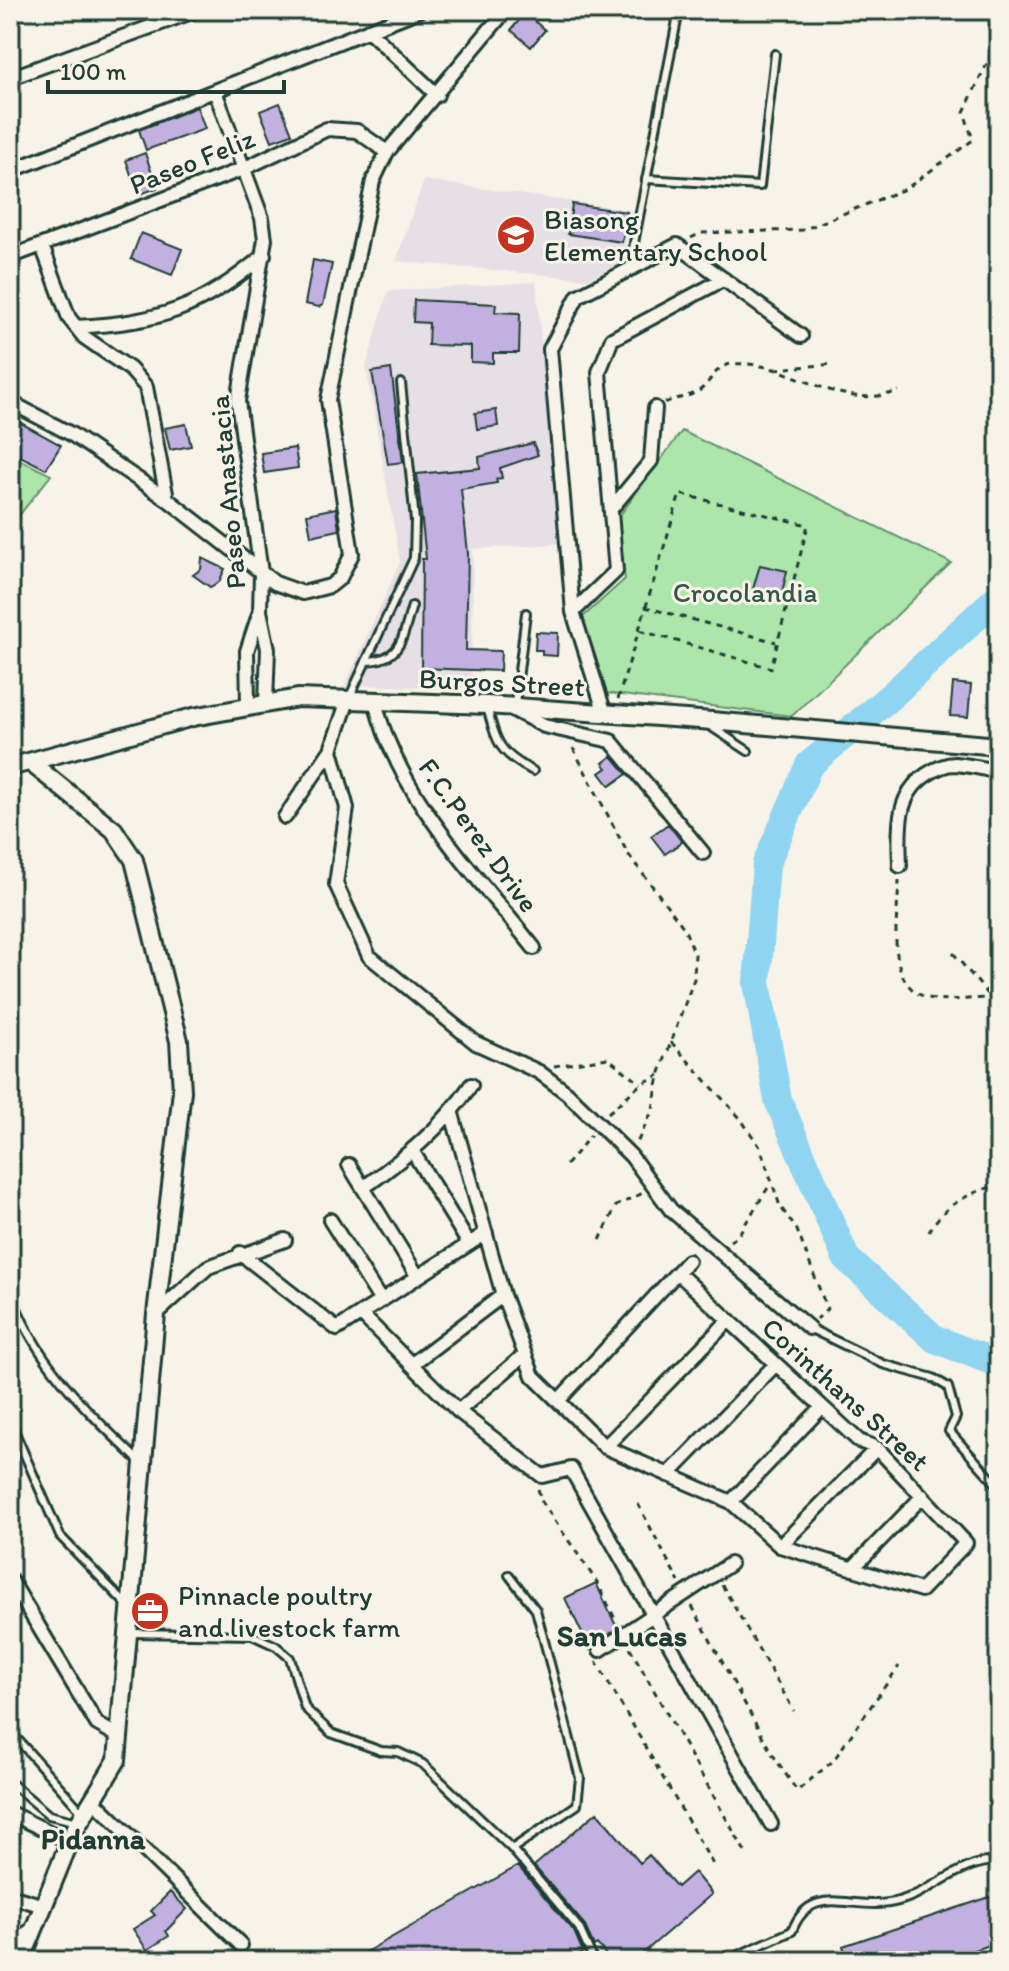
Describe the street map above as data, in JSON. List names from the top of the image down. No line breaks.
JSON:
{"streets":{"street":["Paseo Feliz","Paseo Anastacia","Burgos Street","F.C.Perez Drive","Corinthans Street"]},"crossings":[["Paseo Feliz","Paseo Anastacia"],["Paseo Anastacia","Burgos Street"],["Burgos Street","F.C.Perez Drive"]],"districts":["San Lucas","Pidanna"],"parks":["Crocolandia"],"places":{"school or university":["Biasong Elementary School"],"office":["Pinnacle poultry and livestock farm"]},"scale_bar":"100 m"}
